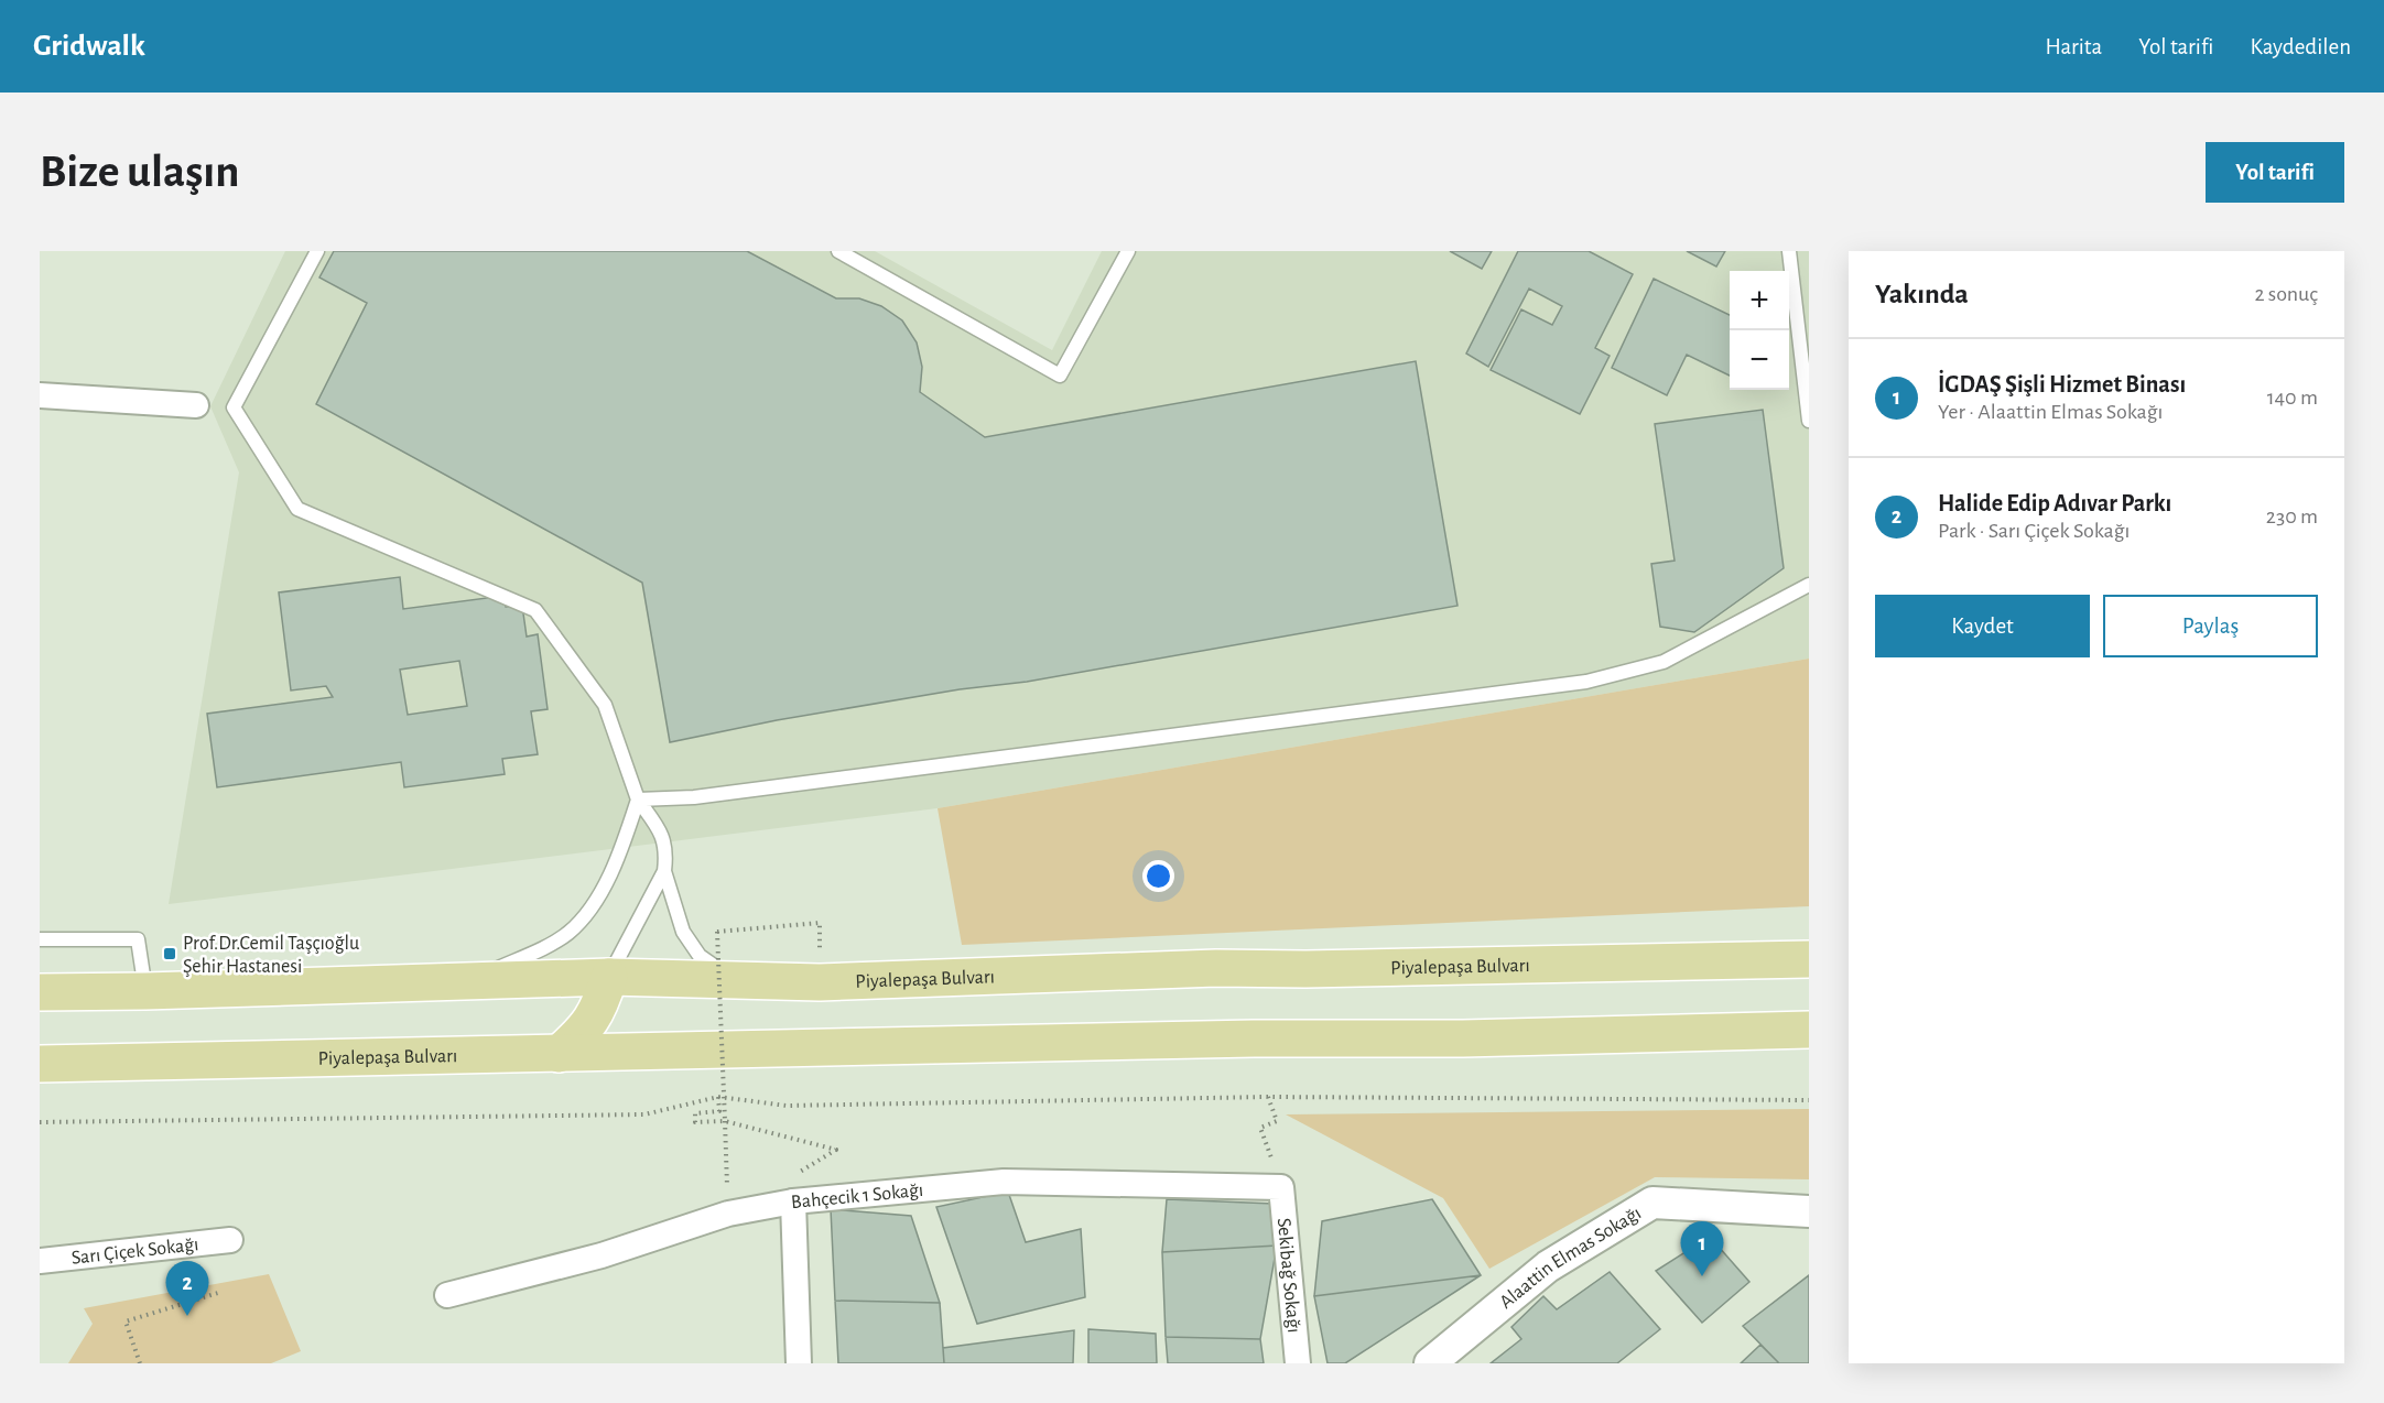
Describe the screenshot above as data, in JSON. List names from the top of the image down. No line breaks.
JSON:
{"streets":{"main road":["Piyalepaşa Bulvarı"],"street":["Bahçecik 1 Sokağı","Sarı Çiçek Sokağı","Alaattin Elmas Sokağı","Sekibağ Sokağı"]},"crossings":[["Bahçecik 1 Sokağı","Sekibağ Sokağı"]],"places":{"transit":["Prof.Dr.Cemil Taşçıoğlu Şehir Hastanesi"]},"page":{"header":"Gridwalk","nav":["Harita","Yol tarifi","Kaydedilen"],"buttons":["Yol tarifi",["Kaydet","Paylaş"]],"title":"Bize ulaşın","heading":["Yakında","2 sonuç"],"map_buttons":["+","−"],"list":[{"mark":"1","name":"İGDAŞ Şişli Hizmet Binası","note":"Yer · Alaattin Elmas Sokağı","value":"140 m"},{"mark":"2","name":"Halide Edip Adıvar Parkı","note":"Park · Sarı Çiçek Sokağı","value":"230 m"}],"pins":["1","2"]}}
